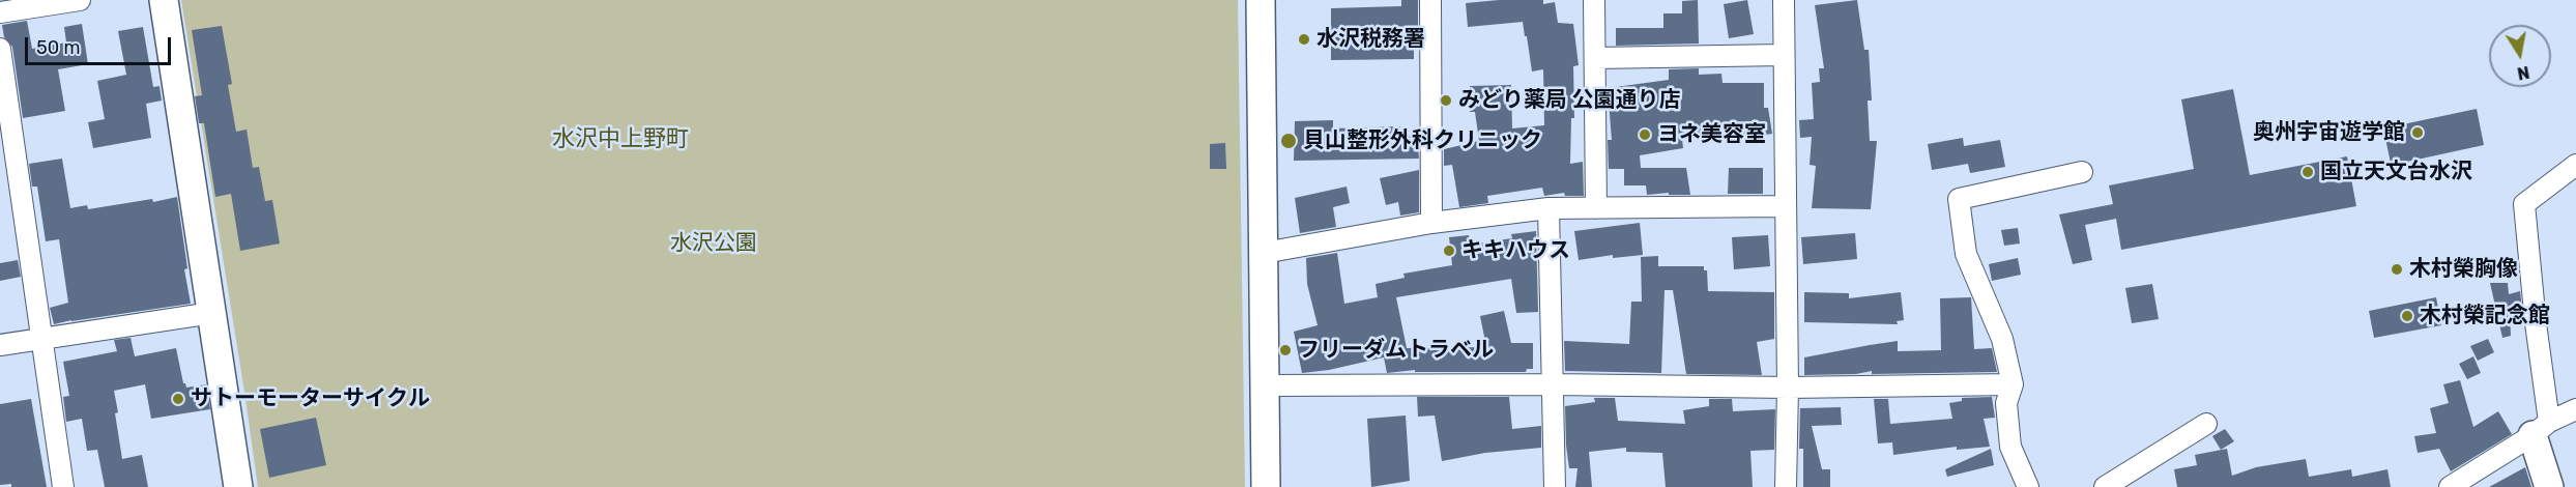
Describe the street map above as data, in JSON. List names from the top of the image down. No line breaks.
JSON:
{"districts":["水沢中上野町"],"parks":["水沢公園"],"places":["水沢税務署","みどり薬局 公園通り店","奥州宇宙遊学館","ヨネ美容室","貝山整形外科クリニック","国立天文台水沢","キキハウス","木村榮胸像","木村榮記念館","フリーダムトラベル","サトーモーターサイクル"],"scale_bar":"50 m","north":"bottom"}
